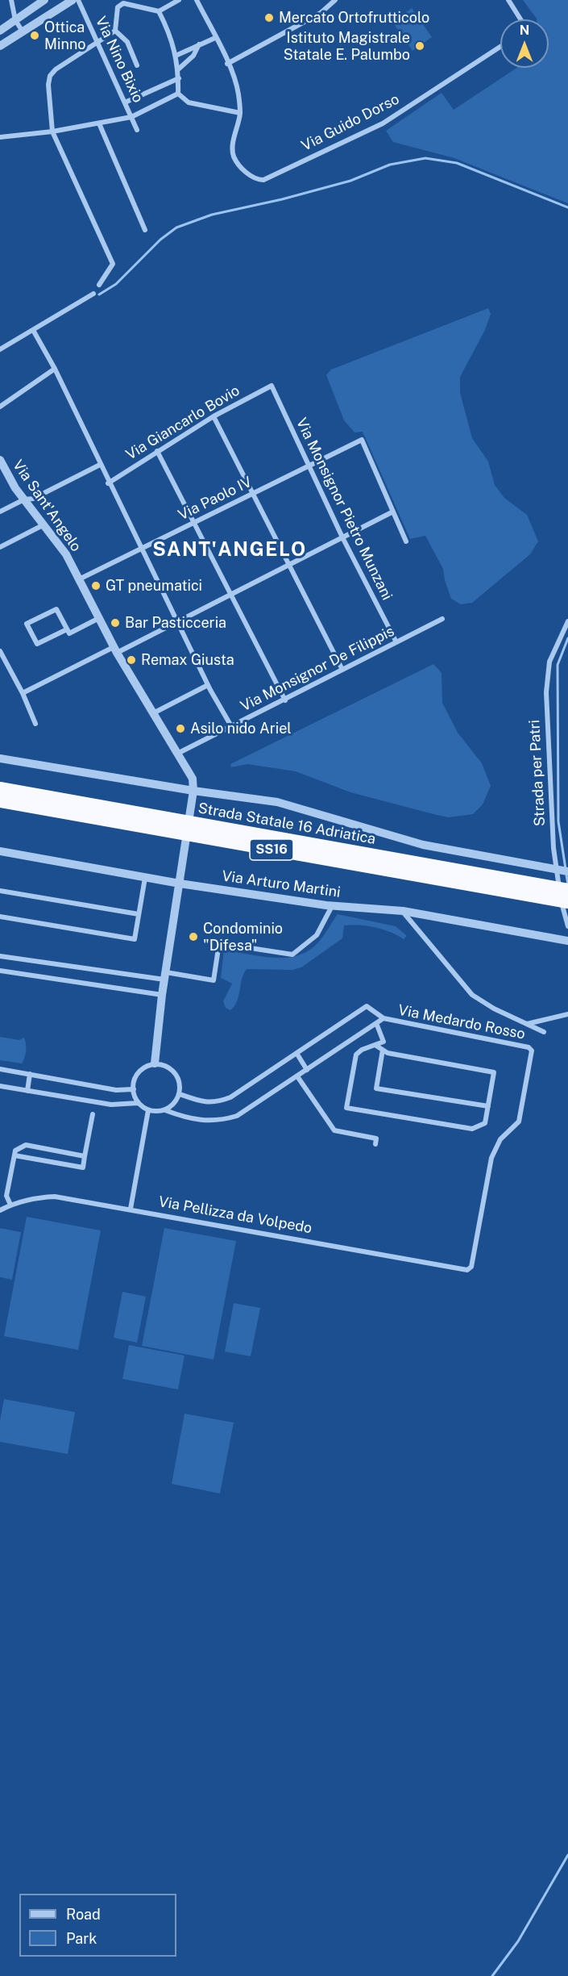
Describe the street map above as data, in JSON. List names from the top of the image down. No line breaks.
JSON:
{"streets":{"highway":["Strada Statale 16 Adriatica","SS16"],"street":["Via Nino Bixio","Via Guido Dorso","Via Giancarlo Bovio","Via Paolo IV","Via Sant'Angelo","Via Monsignor Pietro Munzani","Via Monsignor De Filippis","Strada per Patri","Via Arturo Martini","Via Medardo Rosso","Via Pellizza da Volpedo"]},"crossings":[["Via Giancarlo Bovio","Via Monsignor Pietro Munzani"],["Via Paolo IV","Via Sant'Angelo"],["Via Paolo IV","Via Monsignor Pietro Munzani"],["Via Sant'Angelo","Via Monsignor De Filippis"],["Via Monsignor Pietro Munzani","Via Monsignor De Filippis"],["Via Medardo Rosso","Via Pellizza da Volpedo"]],"districts":["SANT'ANGELO"],"places":["Mercato Ortofrutticolo","Ottica Minno","Istituto Magistrale Statale E. Palumbo","GT pneumatici","Bar Pasticceria","Remax Giusta","Asilo nido Ariel","Condominio \"Difesa\""],"legend":["Road","Park"],"north":"top"}
